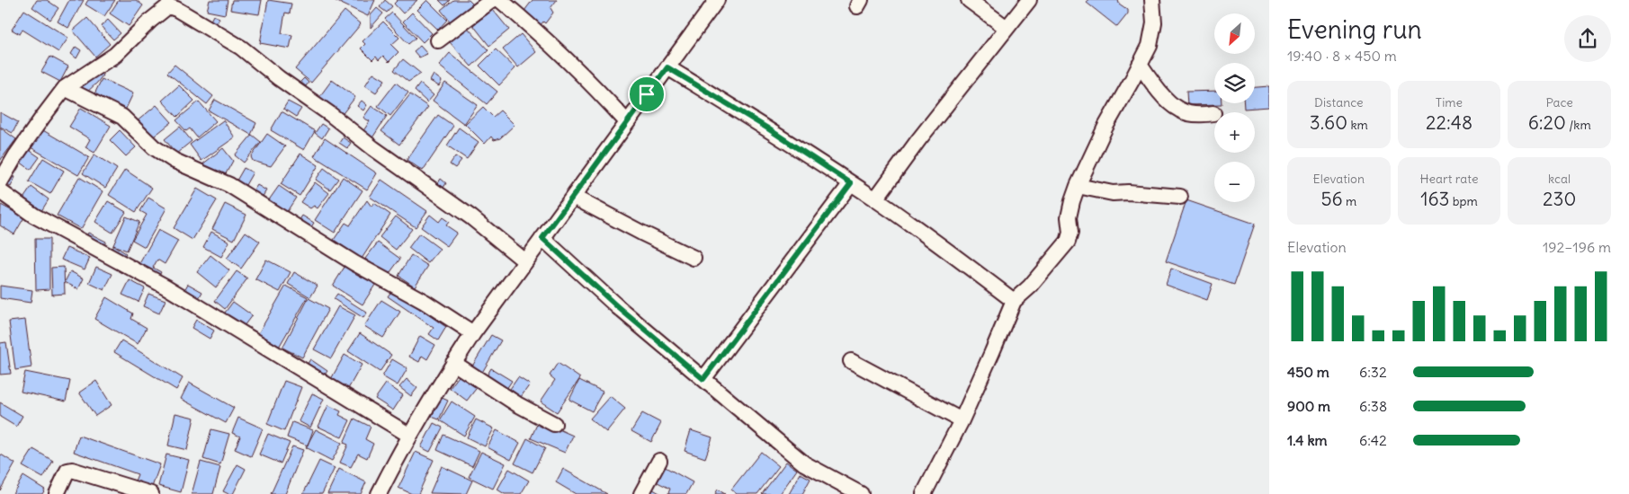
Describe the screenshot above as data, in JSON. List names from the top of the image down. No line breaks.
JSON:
{"north":"bottom left","page":{"heading":["Evening run","19:40 · 8 × 450 m"],"map_buttons":["+","−"],"stats":[["Distance","3.60 km"],["Time","22:48"],["Pace","6:20 /km"],["Elevation","56 m"],["Heart rate","163 bpm"],["kcal","230"]],"chart":["Elevation","192–196 m"],"list":[{"name":"450 m","note":"6:32"},{"name":"900 m","note":"6:38"},{"name":"1.4 km","note":"6:42"}]}}
